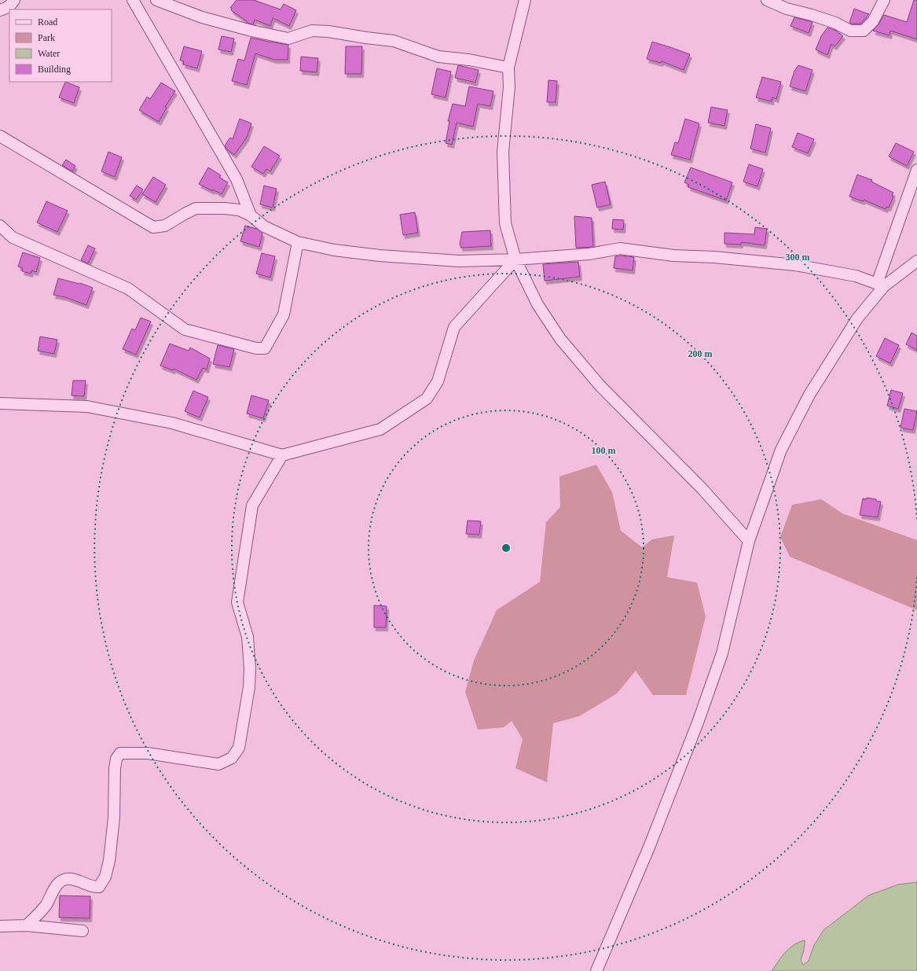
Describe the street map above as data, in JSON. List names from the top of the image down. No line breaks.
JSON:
{"legend":["Road","Park","Water","Building"],"rings":["300 m","200 m","100 m"]}
